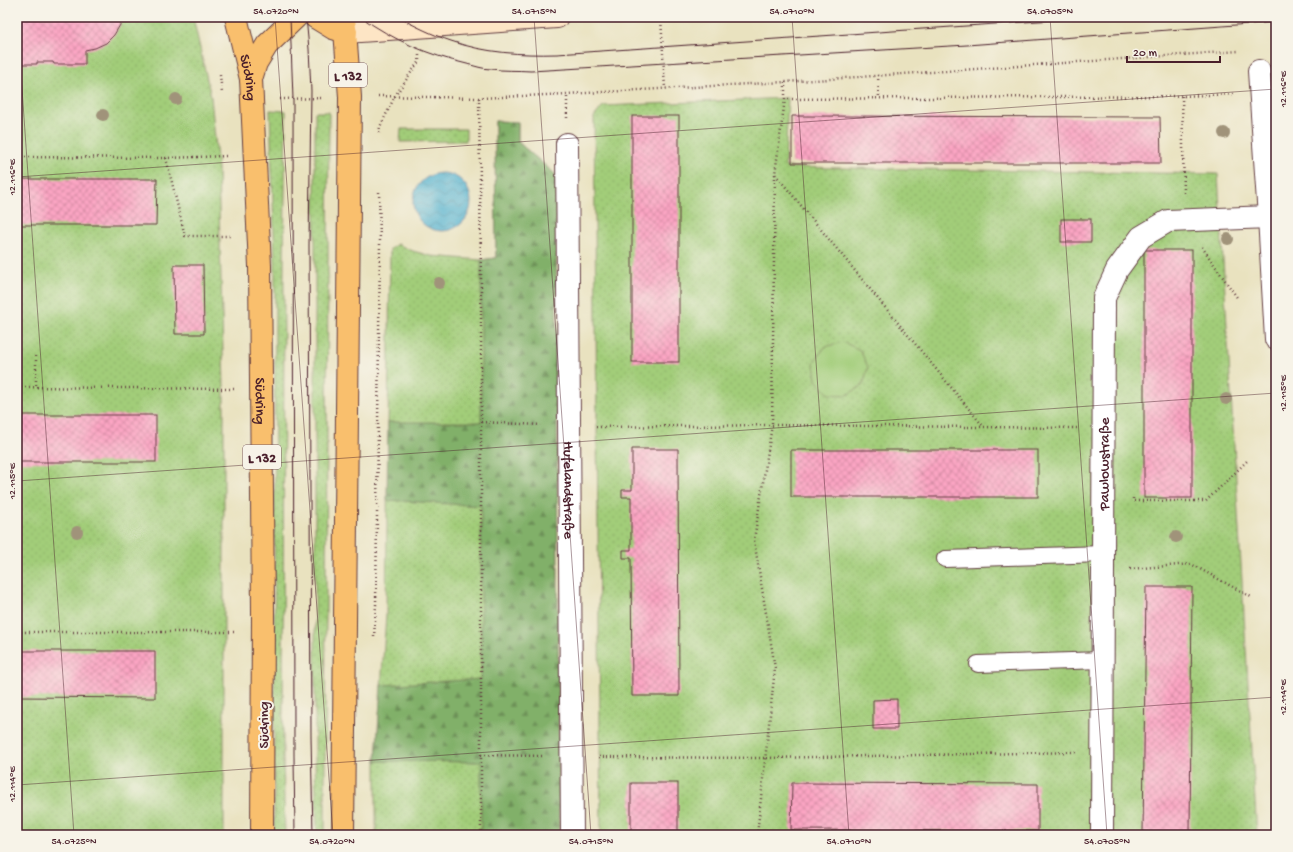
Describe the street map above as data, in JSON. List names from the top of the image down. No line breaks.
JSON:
{"streets":{"main road":["L 132","Südring"],"street":["Pawlowstraße","Hufelandstraße"]},"crossings":[["L 132","Südring"]],"scale_bar":"20 m","coordinates":["54.0720°N","54.0715°N","54.0710°N","54.0705°N","12.116°E","12.115°E","12.114°E","54.0725°N"]}
